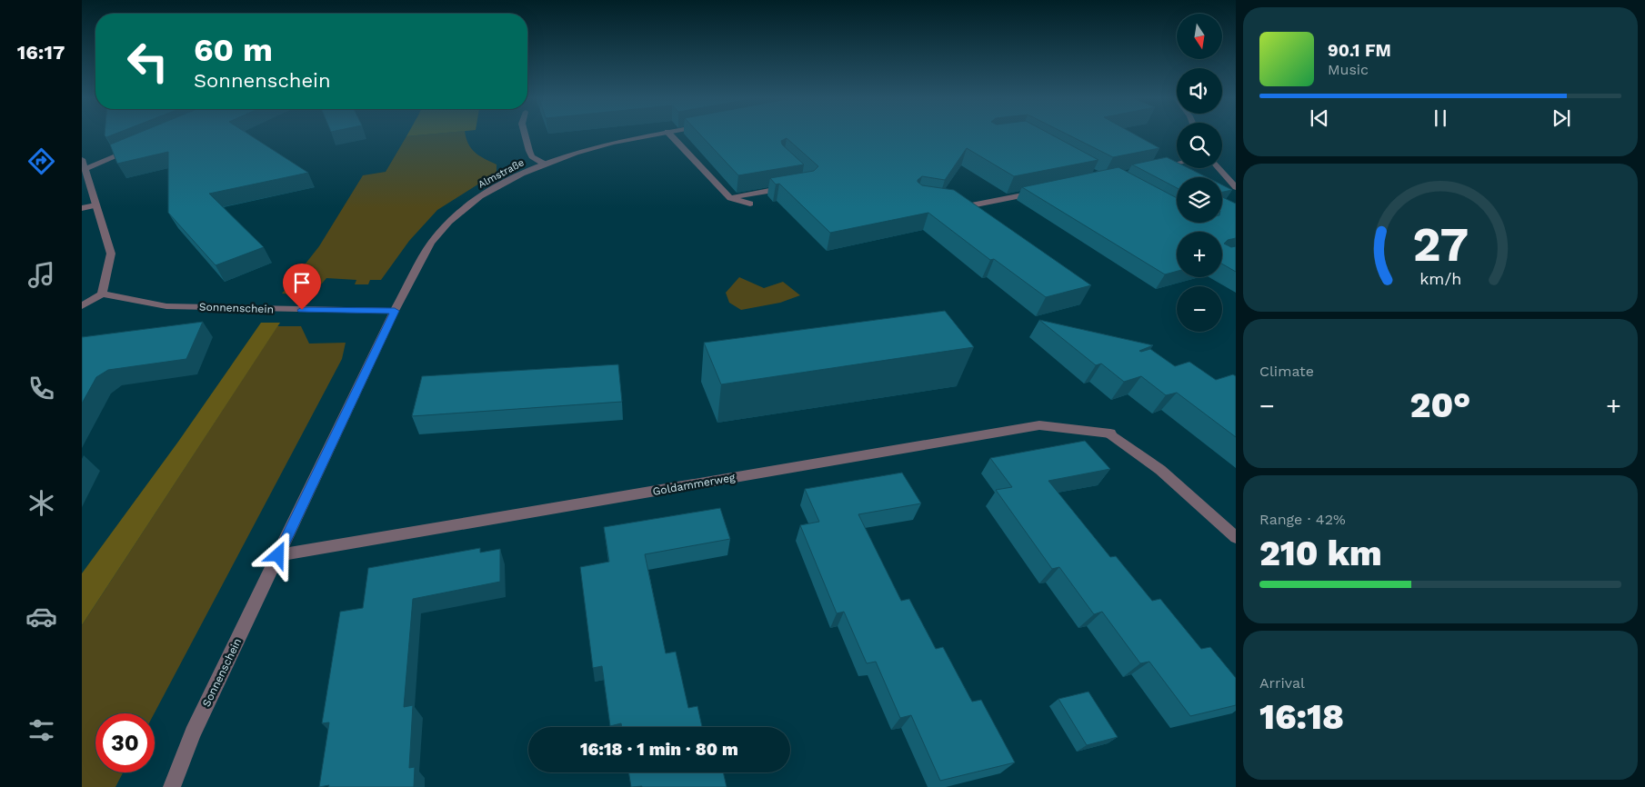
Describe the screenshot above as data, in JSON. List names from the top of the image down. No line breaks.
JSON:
{"streets":{"street":["Almstraße","Sonnenschein","Goldammerweg"]},"crossings":[["Almstraße","Sonnenschein"],["Sonnenschein","Goldammerweg"]],"north":"bottom","page":{"tabs":"16:17","map_buttons":["+","−"],"turn":["60 m","Sonnenschein"],"song":["90.1 FM","Music"],"tile":["Climate",["Range · 42%","210 km"],["Arrival","16:18"]],"heat":["−","20°","+"],"limit":"30","trip":"16:18 · 1 min · 80 m","gauge":["27","km/h"]}}
